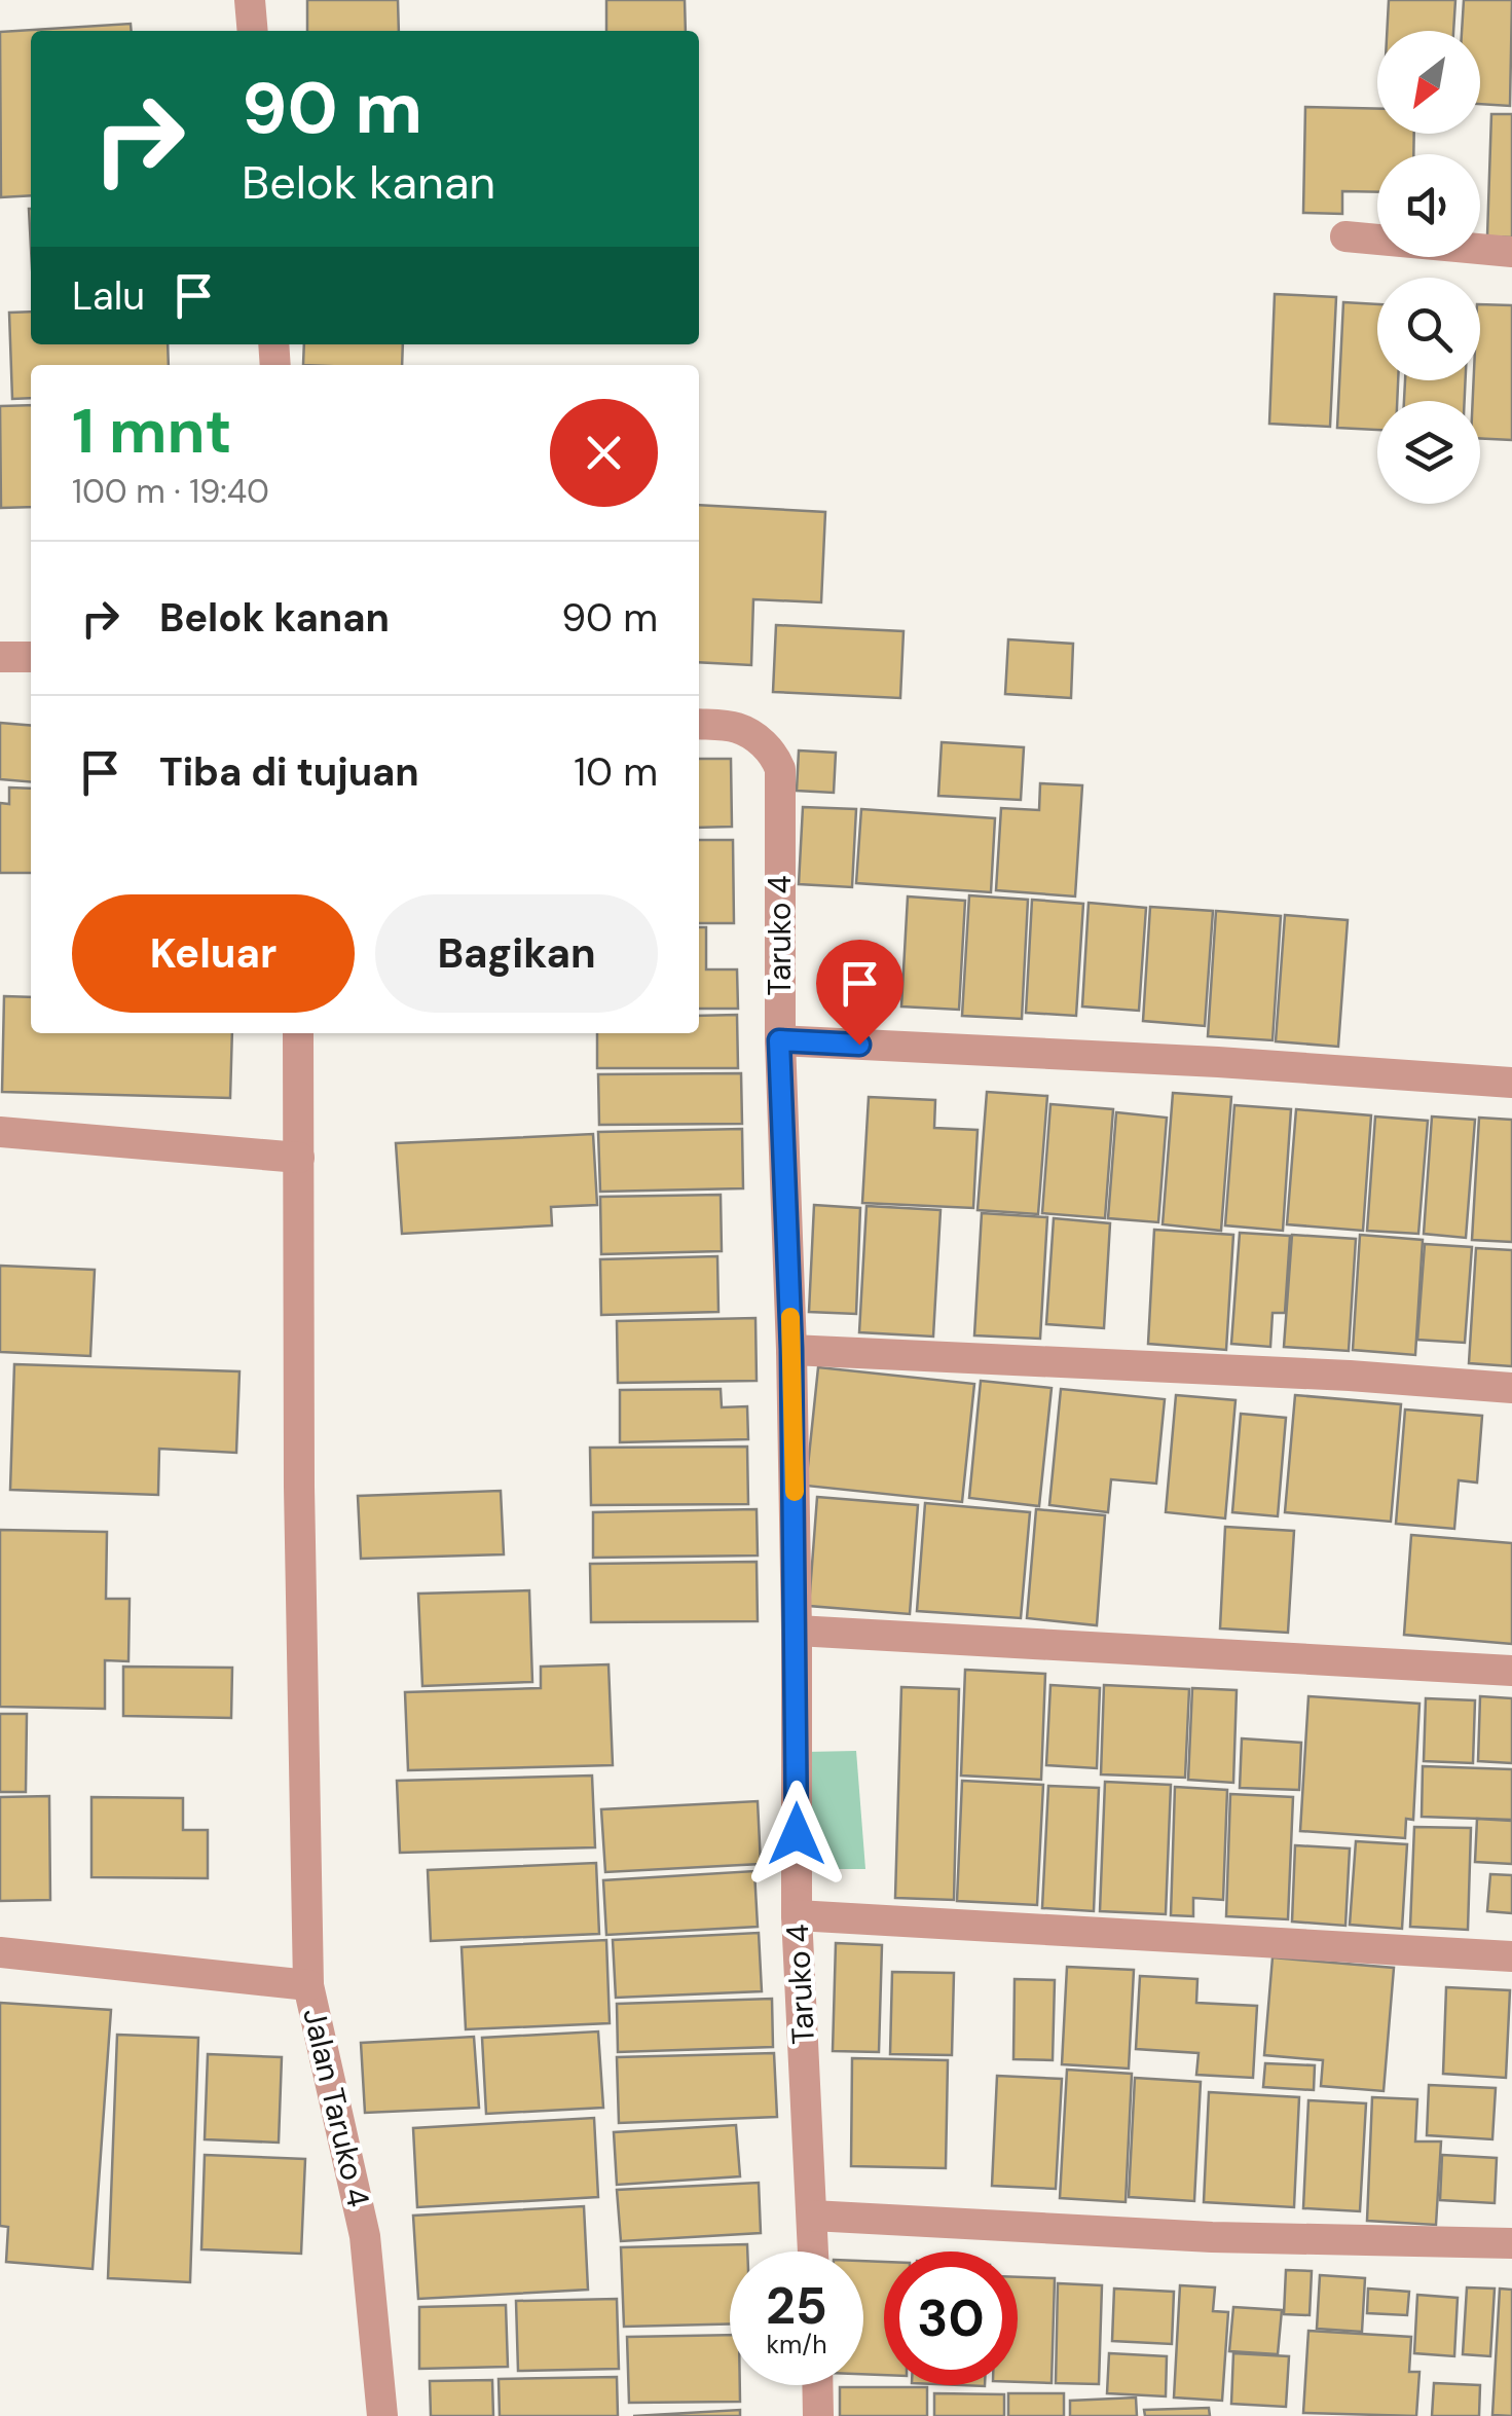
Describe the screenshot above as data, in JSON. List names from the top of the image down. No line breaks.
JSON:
{"streets":{"street":["Taruko 4","Jalan Taruko 4"]},"north":"bottom left","page":{"turn":["90 m","Belok kanan"],"then":"Lalu","heading":["1 mnt","100 m · 19:40"],"list":[{"name":"Belok kanan","value":"90 m"},{"name":"Tiba di tujuan","value":"10 m"}],"buttons":["Keluar","Bagikan"],"speed":"25 km/h","limit":"30"}}
